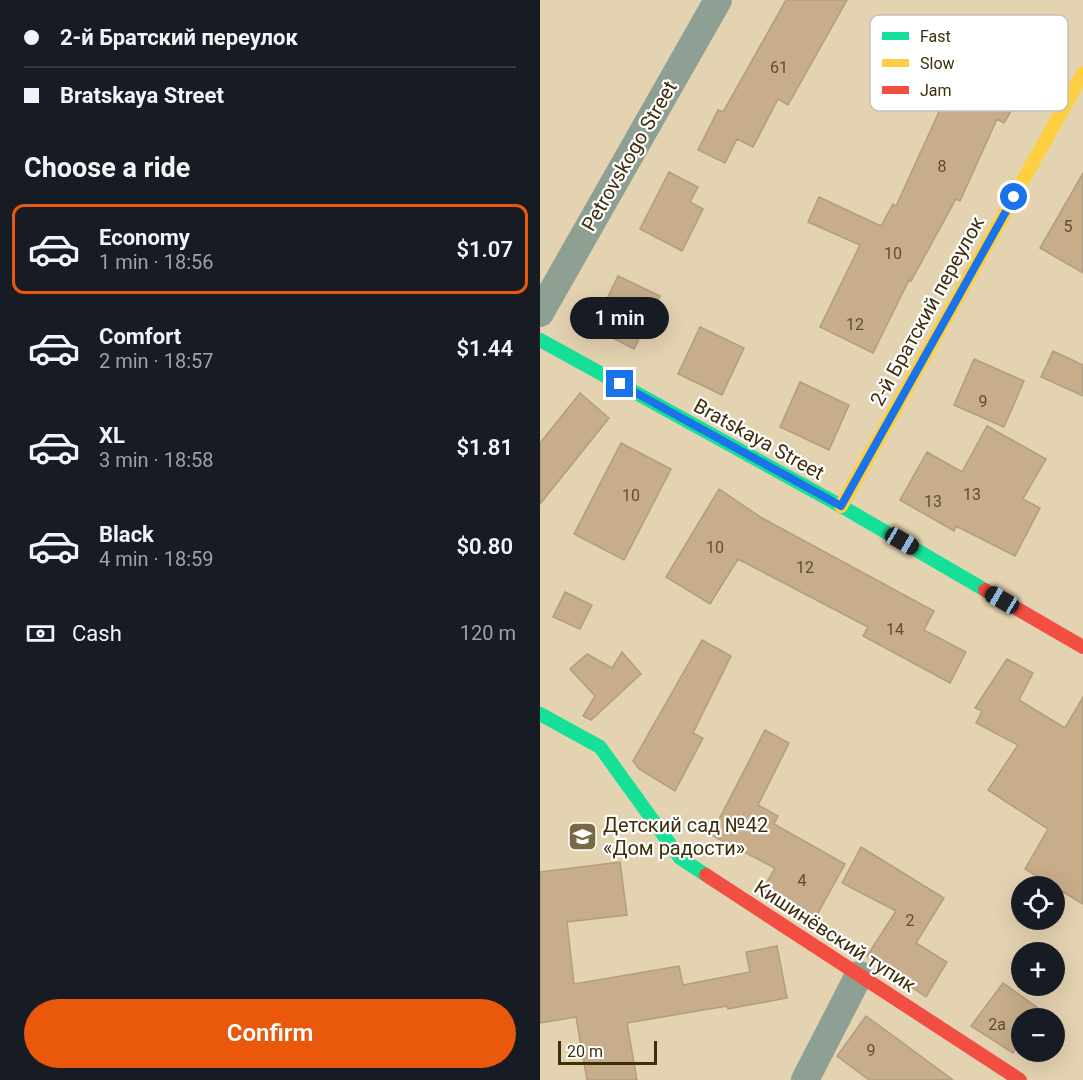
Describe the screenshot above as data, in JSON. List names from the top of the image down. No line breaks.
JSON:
{"streets":{"street":["Petrovskogo Street","2-й Братский переулок","Bratskaya Street","Кишинёвский тупик"]},"crossings":[["2-й Братский переулок","Bratskaya Street"]],"places":{"school or university":["Детский сад №42 «Дом радости»"]},"house_numbers":["61","8","5","10","12","9","13","10","13","10","12","14","4","2","2а","9"],"legend":["Fast","Slow","Jam"],"scale_bar":"20 m","page":{"banner":["2-й Братский переулок","Bratskaya Street"],"heading":"Choose a ride","list":[{"name":"Economy","note":"1 min · 18:56","value":"$1.07"},{"name":"Comfort","note":"2 min · 18:57","value":"$1.44"},{"name":"XL","note":"3 min · 18:58","value":"$1.81"},{"name":"Black","note":"4 min · 18:59","value":"$0.80"}],"bubble":"1 min","pay":["Cash","120 m"],"map_buttons":["+","−"],"buttons":"Confirm","scale":"20 m"}}
